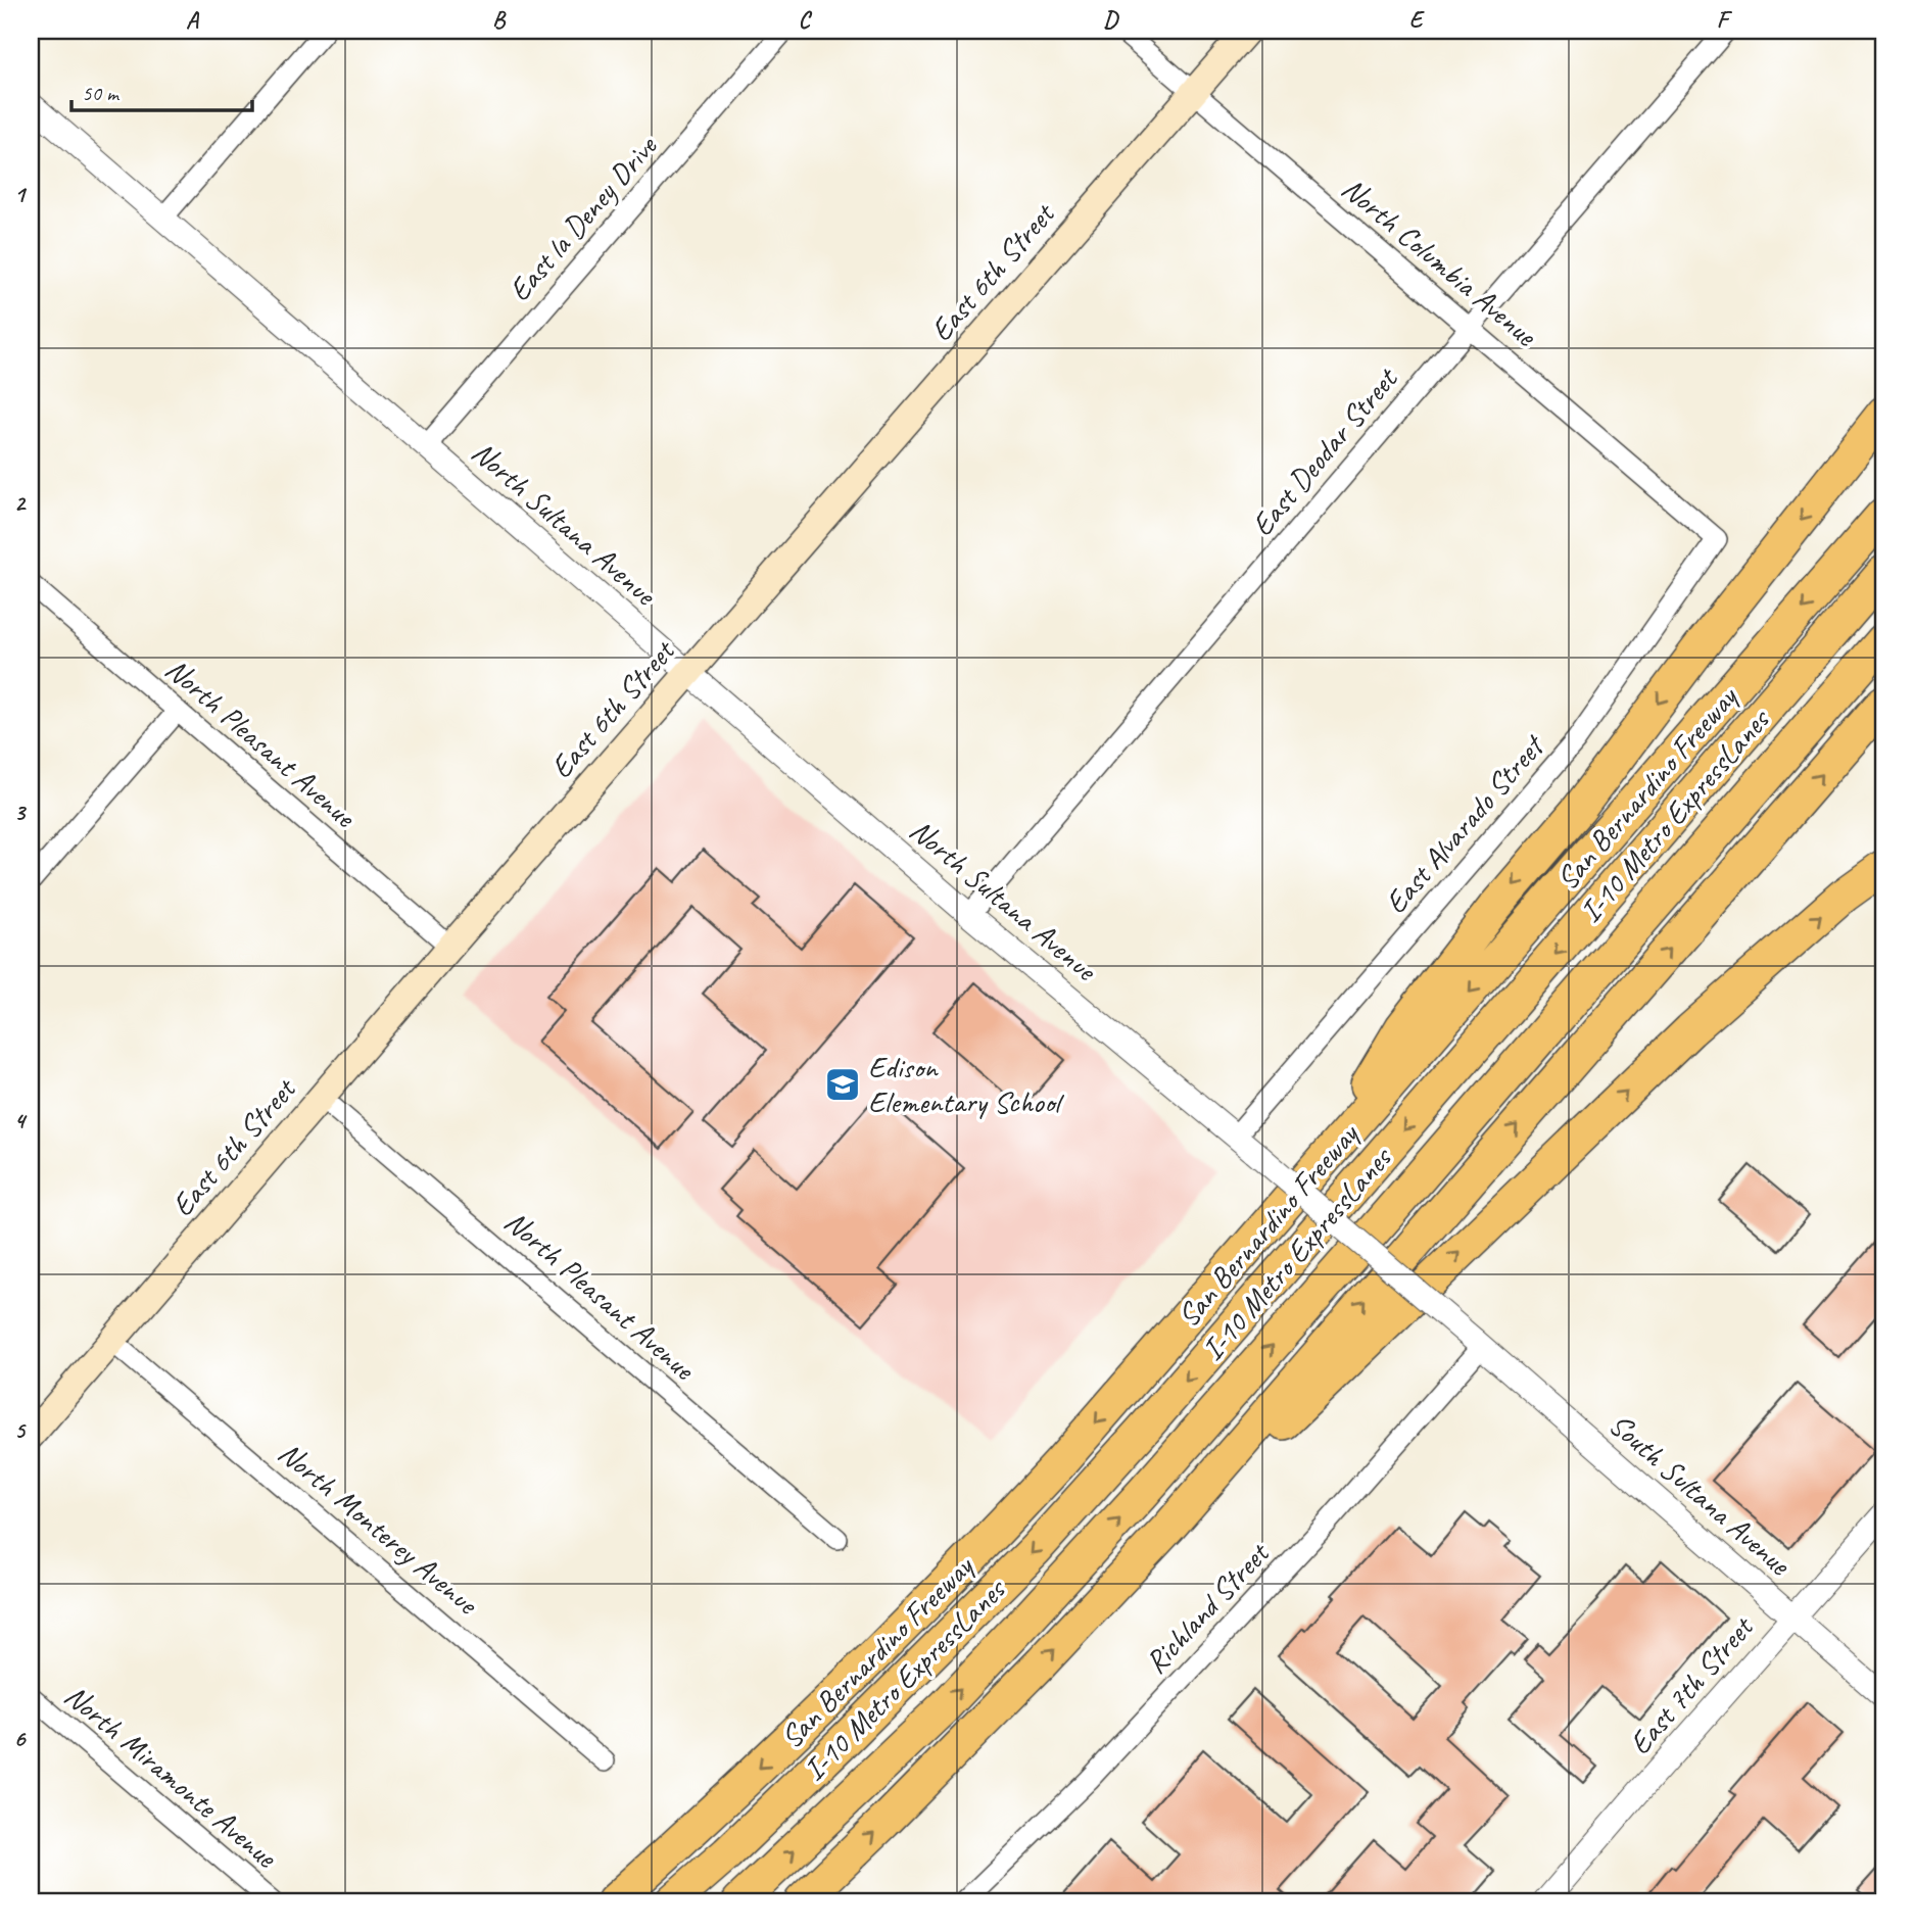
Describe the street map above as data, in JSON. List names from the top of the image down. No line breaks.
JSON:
{"streets":{"highway":["San Bernardino Freeway","I-10 Metro ExpressLanes"],"main road":["East 6th Street"],"street":["East la Deney Drive","North Columbia Avenue","East Deodar Street","North Sultana Avenue","North Pleasant Avenue","East Alvarado Street","South Sultana Avenue","North Monterey Avenue","Richland Street","East 7th Street","North Miramonte Avenue"]},"crossings":[["East la Deney Drive","North Sultana Avenue"],["North Columbia Avenue","East 6th Street"],["North Columbia Avenue","East Deodar Street"],["North Columbia Avenue","East Alvarado Street"],["East 6th Street","North Sultana Avenue"],["East 6th Street","North Pleasant Avenue"],["East 6th Street","North Monterey Avenue"],["East Deodar Street","North Sultana Avenue"],["North Sultana Avenue","East Alvarado Street"],["North Sultana Avenue","South Sultana Avenue"],["South Sultana Avenue","Richland Street"],["South Sultana Avenue","East 7th Street"]],"places":{"school or university":["Edison Elementary School"]},"scale_bar":"50 m","grid":{"columns":["A","B","C","D","E","F"],"rows":["1","2","3","4","5","6"]}}
